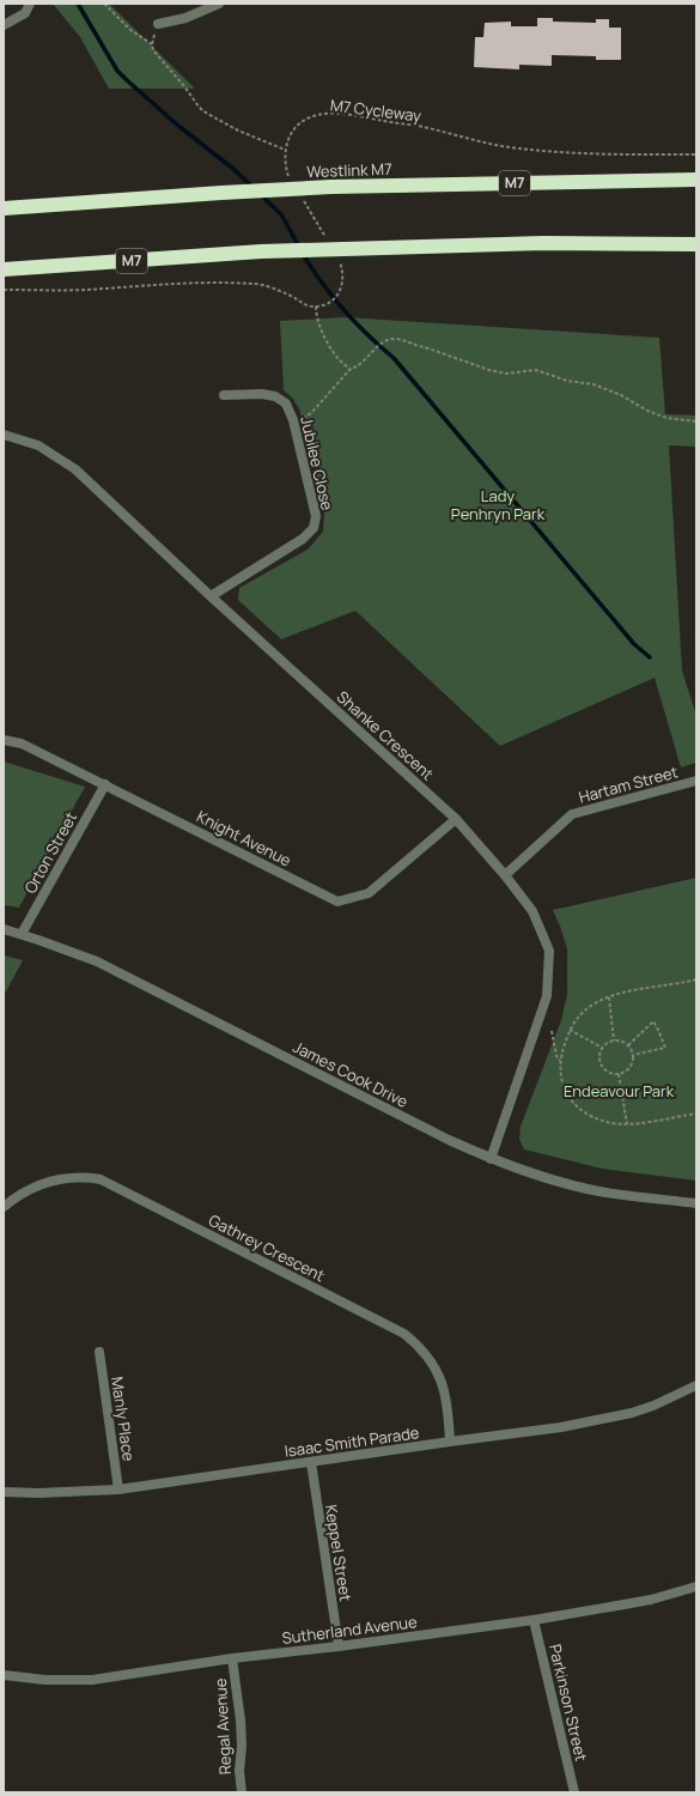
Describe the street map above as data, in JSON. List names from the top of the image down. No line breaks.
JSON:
{"streets":{"highway":["Westlink M7","M7"],"street":["Jubilee Close","Shanke Crescent","Hartam Street","Knight Avenue","Orton Street","James Cook Drive","Gathrey Crescent","Manly Place","Isaac Smith Parade","Keppel Street","Sutherland Avenue","Parkinson Street","Regal Avenue"],"path":["M7 Cycleway"]},"crossings":[["Jubilee Close","Shanke Crescent"],["Shanke Crescent","Hartam Street"],["Shanke Crescent","Knight Avenue"],["Shanke Crescent","James Cook Drive"],["Knight Avenue","Orton Street"],["Orton Street","James Cook Drive"],["Gathrey Crescent","Isaac Smith Parade"],["Manly Place","Isaac Smith Parade"],["Isaac Smith Parade","Keppel Street"],["Keppel Street","Sutherland Avenue"],["Sutherland Avenue","Parkinson Street"],["Sutherland Avenue","Regal Avenue"]],"parks":["Lady Penhryn Park","Endeavour Park"]}
